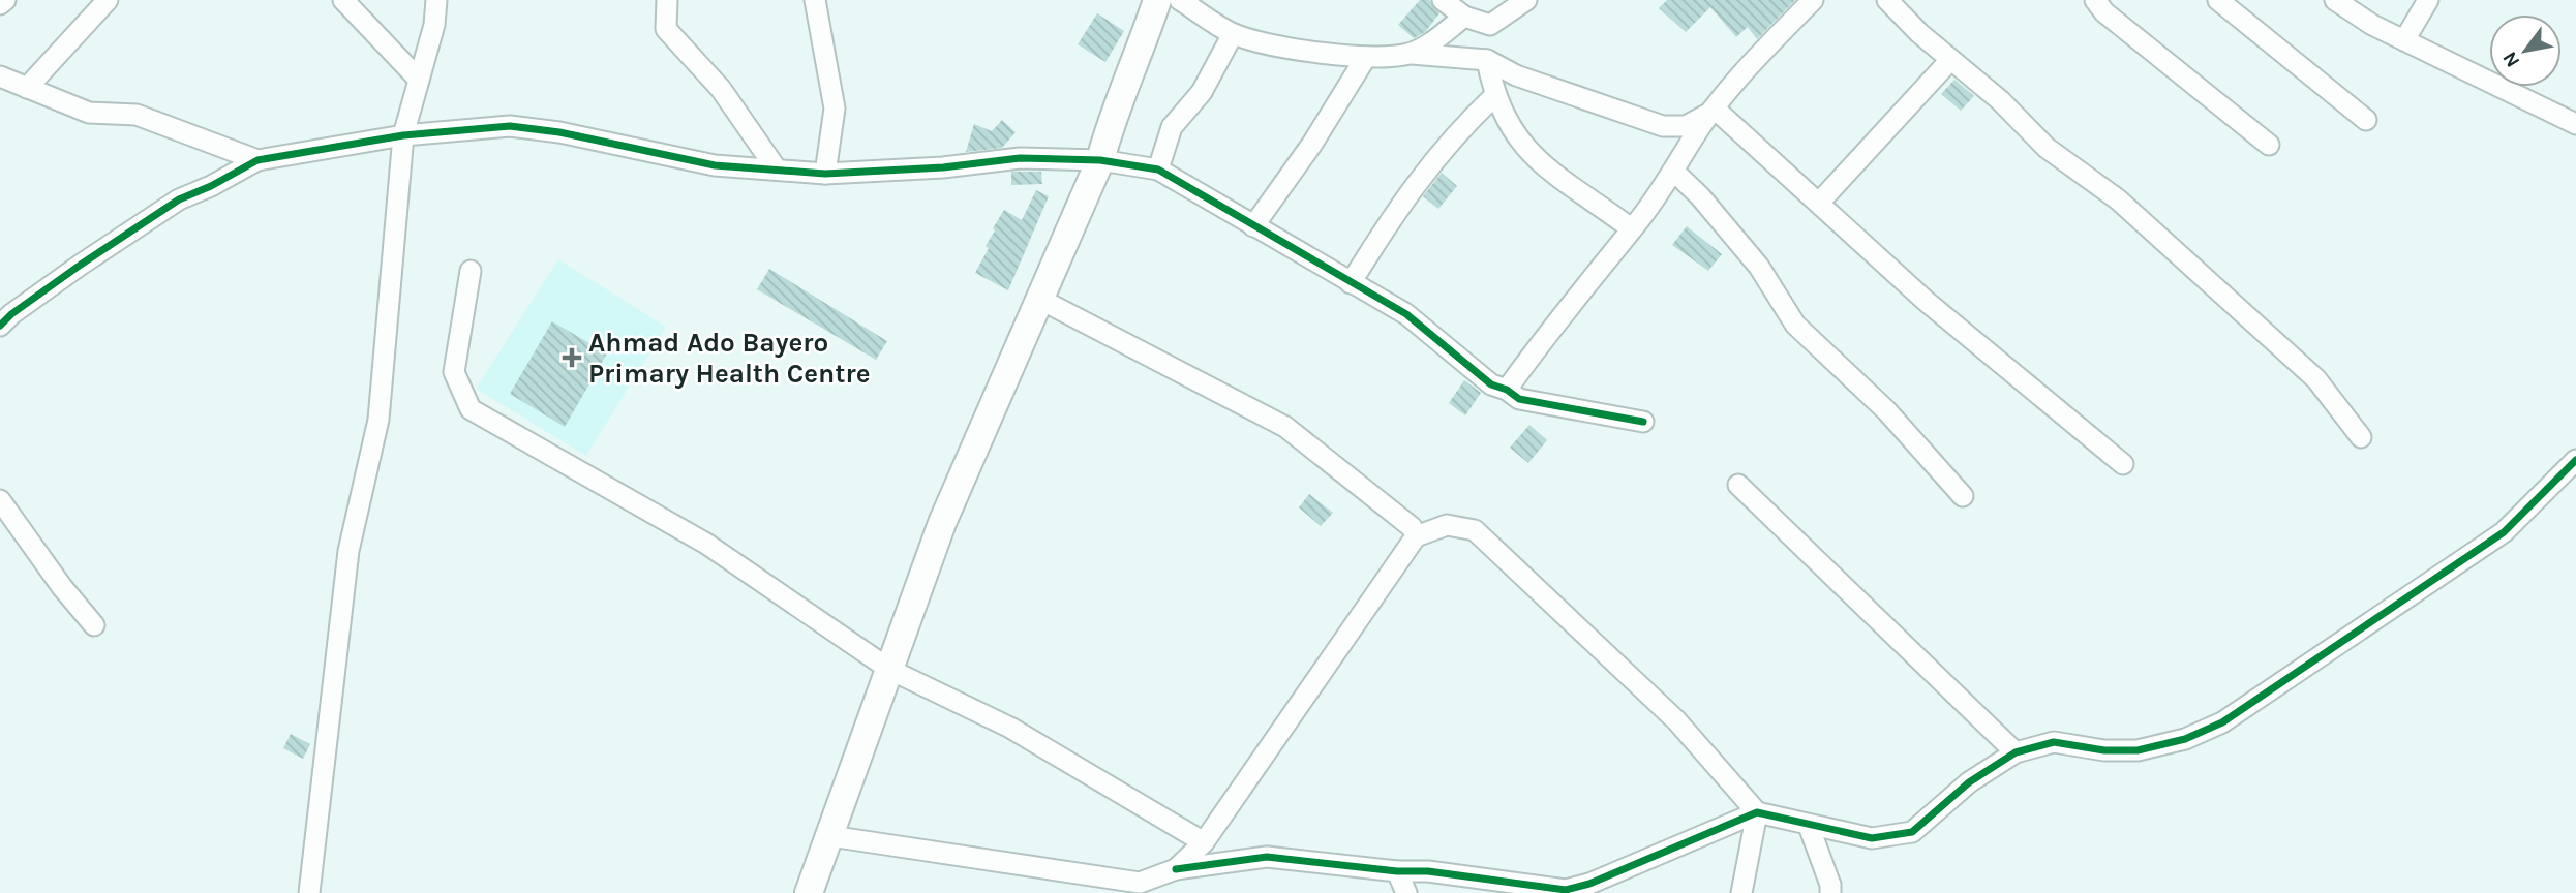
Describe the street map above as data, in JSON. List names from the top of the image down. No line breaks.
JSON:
{"places":{"health":["Ahmad Ado Bayero Primary Health Centre"]},"north":"bottom left"}
